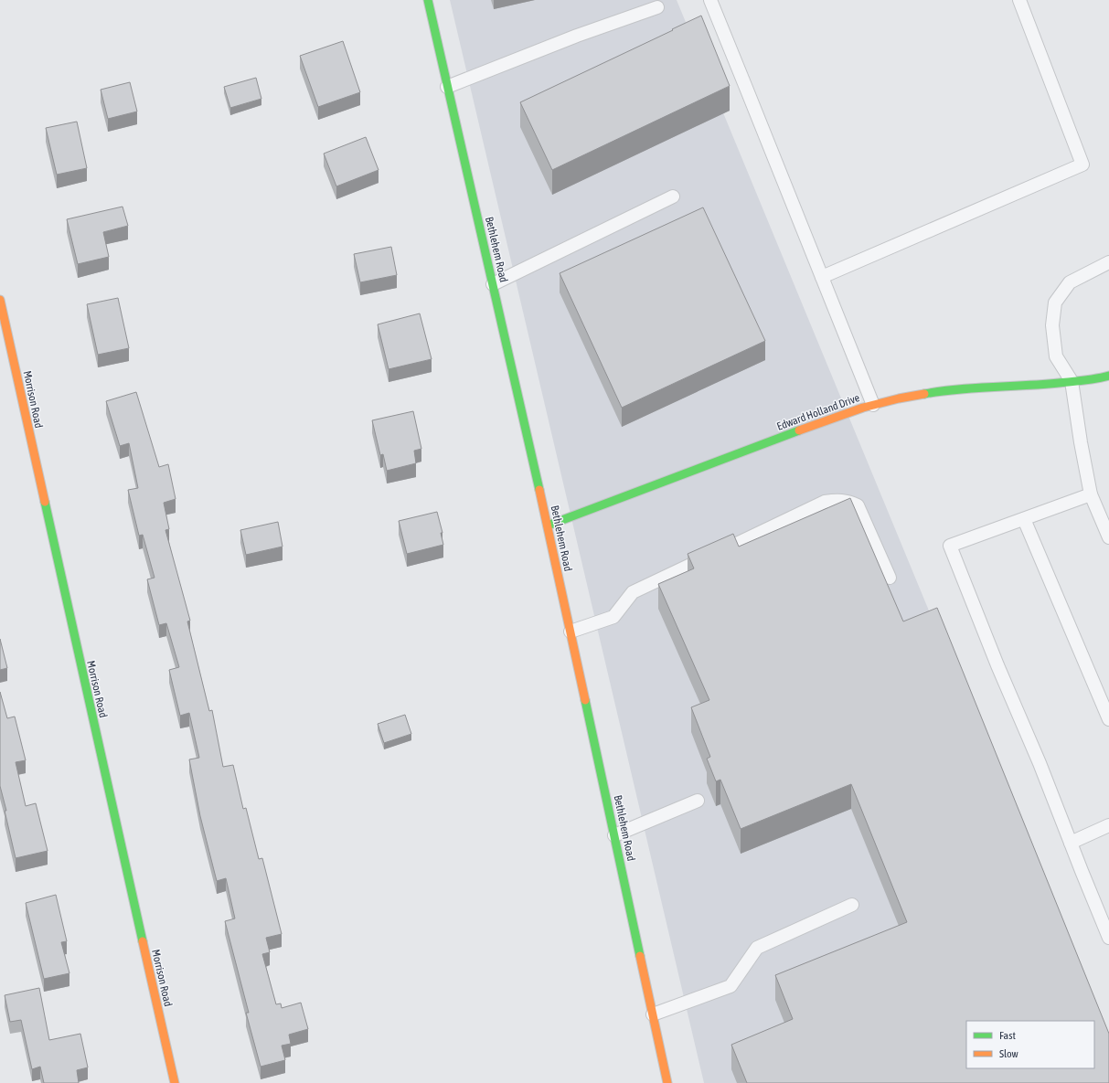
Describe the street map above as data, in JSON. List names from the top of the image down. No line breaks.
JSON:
{"streets":{"street":["Bethlehem Road","Morrison Road","Edward Holland Drive"]},"crossings":[["Bethlehem Road","Edward Holland Drive"]],"legend":["Fast","Slow"]}
